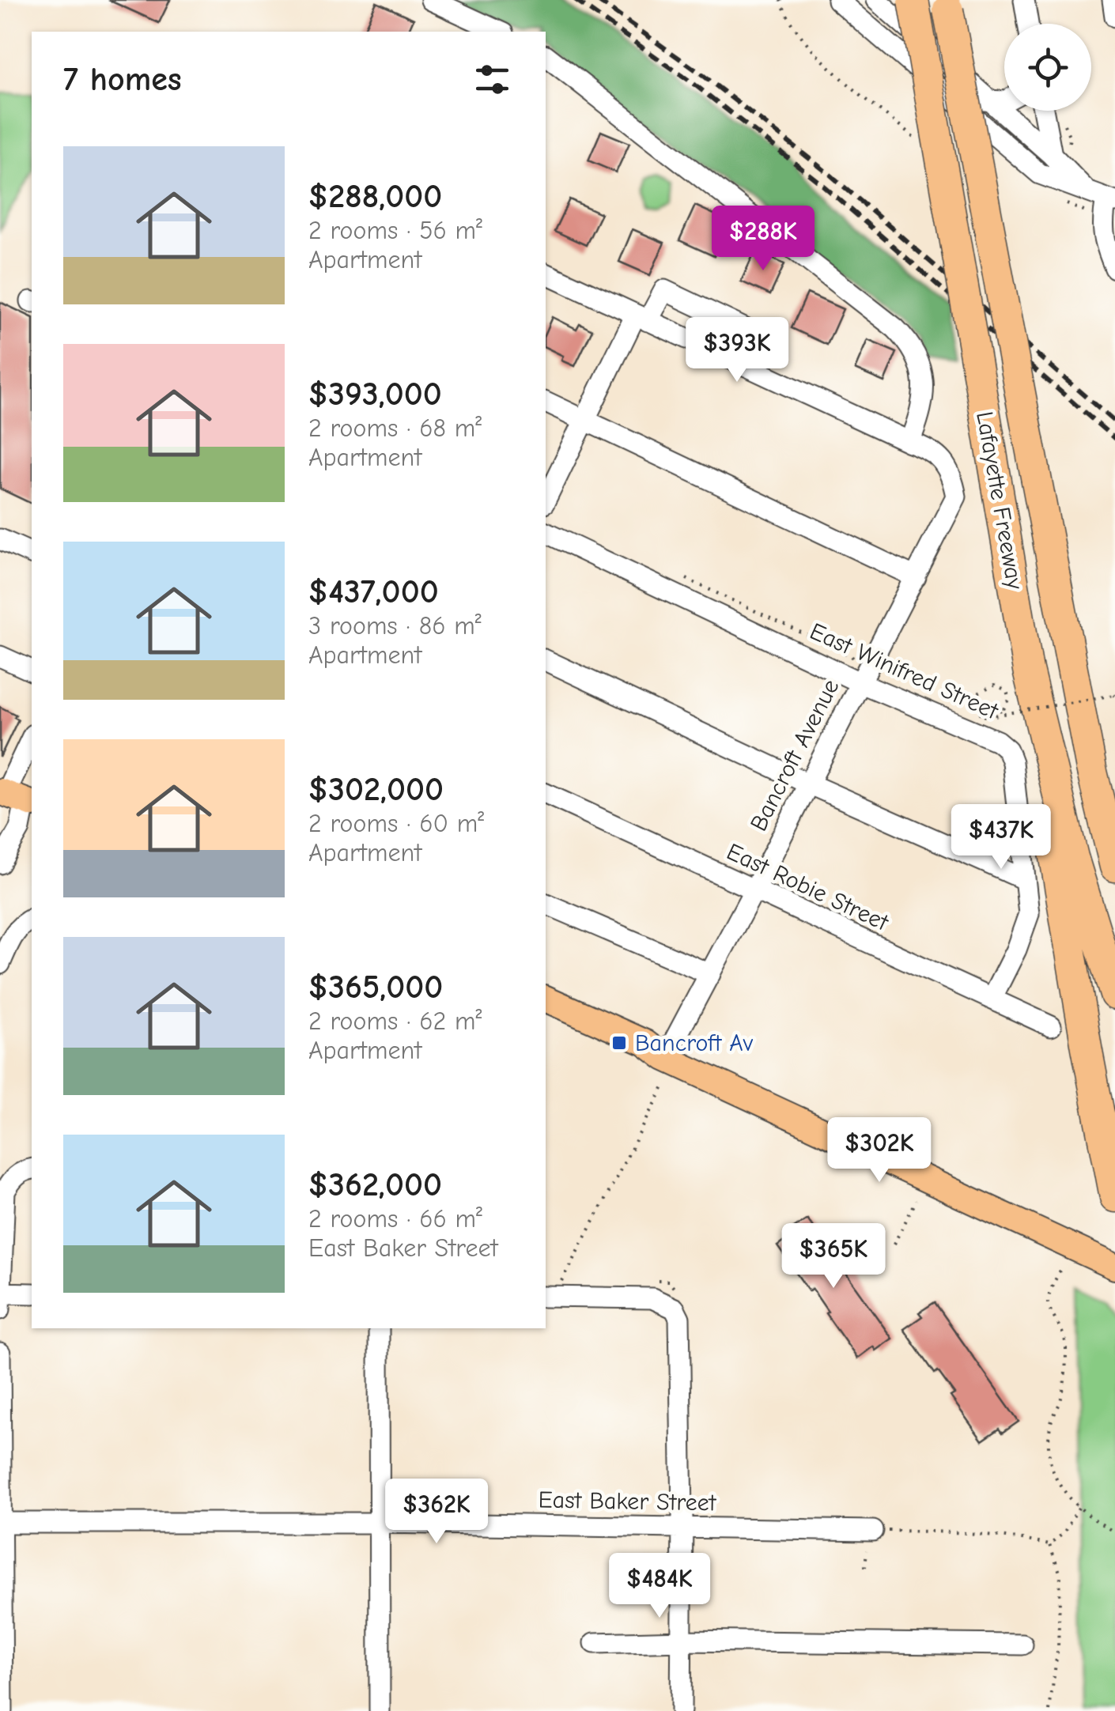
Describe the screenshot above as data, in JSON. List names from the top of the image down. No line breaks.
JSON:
{"streets":{"highway":["Lafayette Freeway"],"street":["East Winifred Street","Bancroft Avenue","East Robie Street","East Baker Street"]},"crossings":[["East Winifred Street","Bancroft Avenue"],["East Winifred Street","East Robie Street"],["Bancroft Avenue","East Robie Street"]],"places":{"transit":["Bancroft Av"]},"page":{"heading":"7 homes","list":[{"name":"$288,000","note":"2 rooms · 56 m² · Apartment"},{"name":"$393,000","note":"2 rooms · 68 m² · Apartment"},{"name":"$437,000","note":"3 rooms · 86 m² · Apartment"},{"name":"$302,000","note":"2 rooms · 60 m² · Apartment"},{"name":"$365,000","note":"2 rooms · 62 m² · Apartment"},{"name":"$362,000","note":"2 rooms · 66 m² · East Baker Street"}],"price":["$288K","$393K","$437K","$302K","$365K","$362K","$484K"]}}
